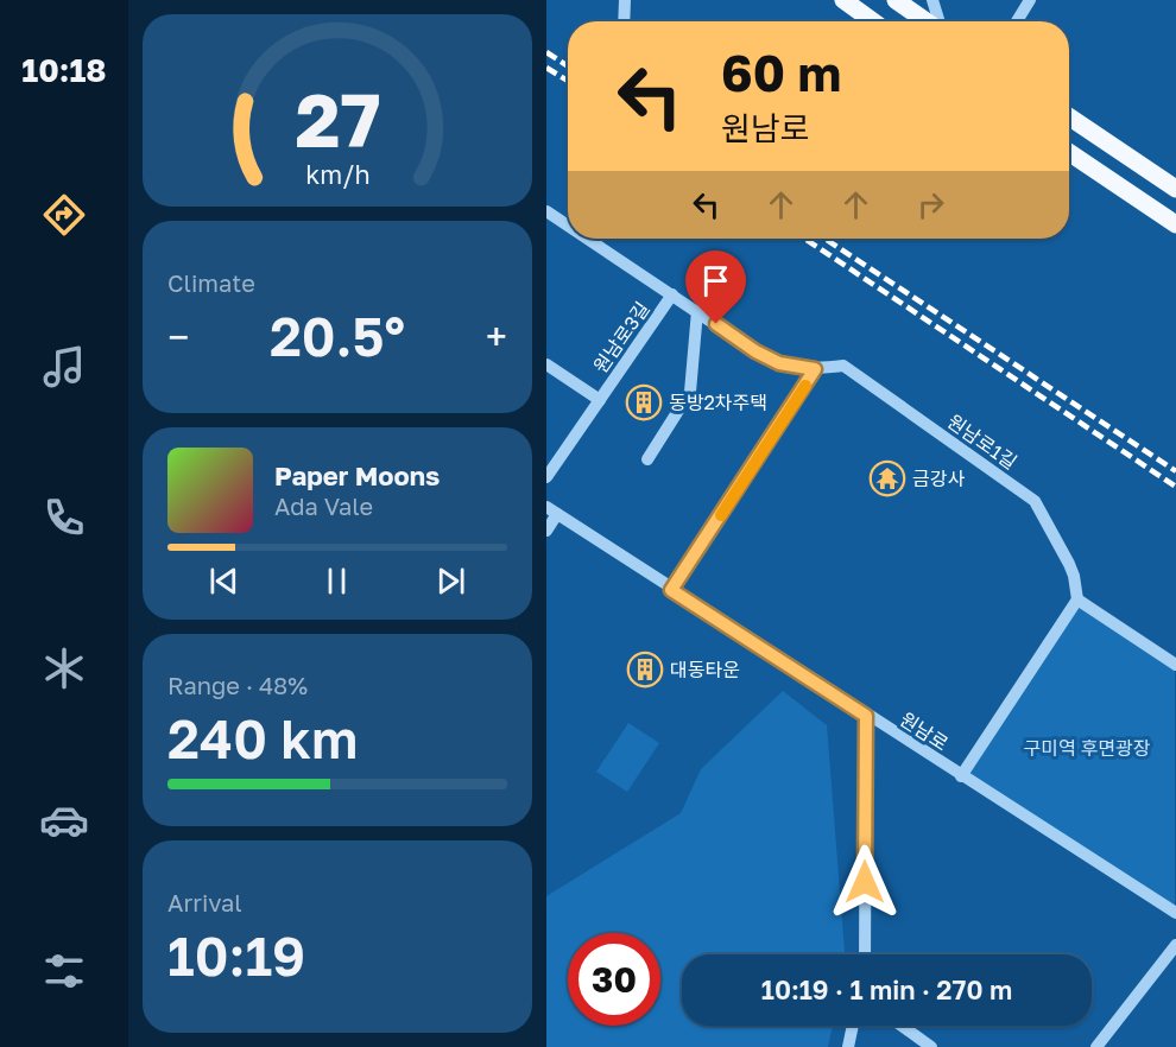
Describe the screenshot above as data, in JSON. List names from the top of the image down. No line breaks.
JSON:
{"streets":{"street":["원남로3길","원남로1길","원남로"]},"crossings":[["원남로3길","원남로1길"]],"parks":["구미역 후면광장"],"places":{"building":["동방2차주택","대동타운"],"temple":["금강사"]},"page":{"tabs":"10:18","turn":["60 m","원남로"],"tile":["Climate",["Range · 48%","240 km"],["Arrival","10:19"]],"heat":["−","20.5°","+"],"song":["Paper Moons","Ada Vale"],"limit":"30","trip":"10:19 · 1 min · 270 m","gauge":["27","km/h"]}}
